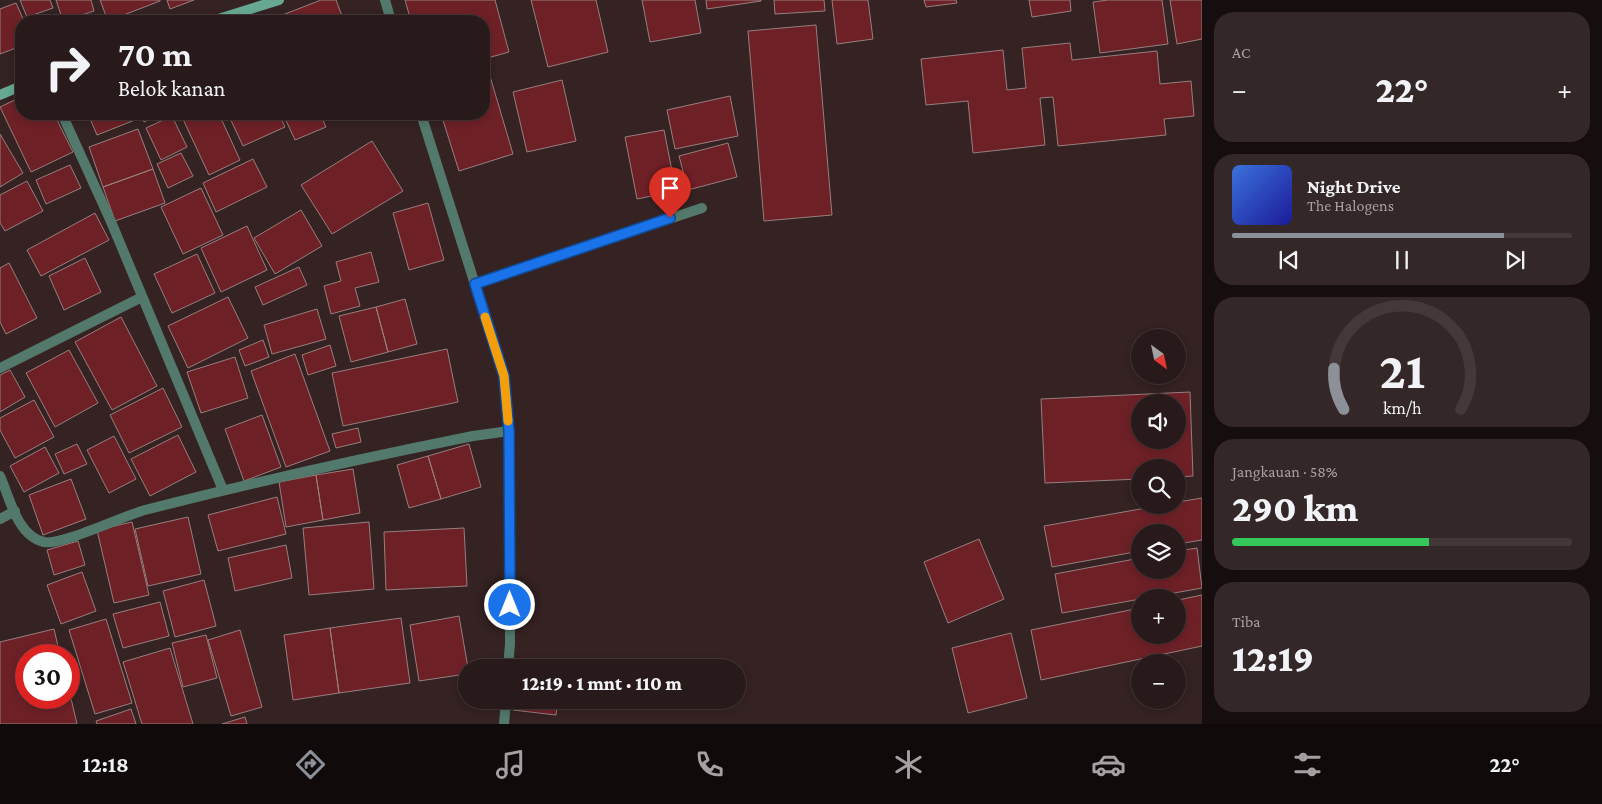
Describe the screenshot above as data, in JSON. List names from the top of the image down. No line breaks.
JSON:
{"north":"bottom right","page":{"tile":["AC",["Jangkauan · 58%","290 km"],["Tiba","12:19"]],"turn":["70 m","Belok kanan"],"heat":["−","22°","+"],"song":["Night Drive","The Halogens"],"map_buttons":["+","−"],"limit":"30","trip":"12:19 · 1 mnt · 110 m","tabs":["12:18","22°"],"gauge":["21","km/h"]}}
